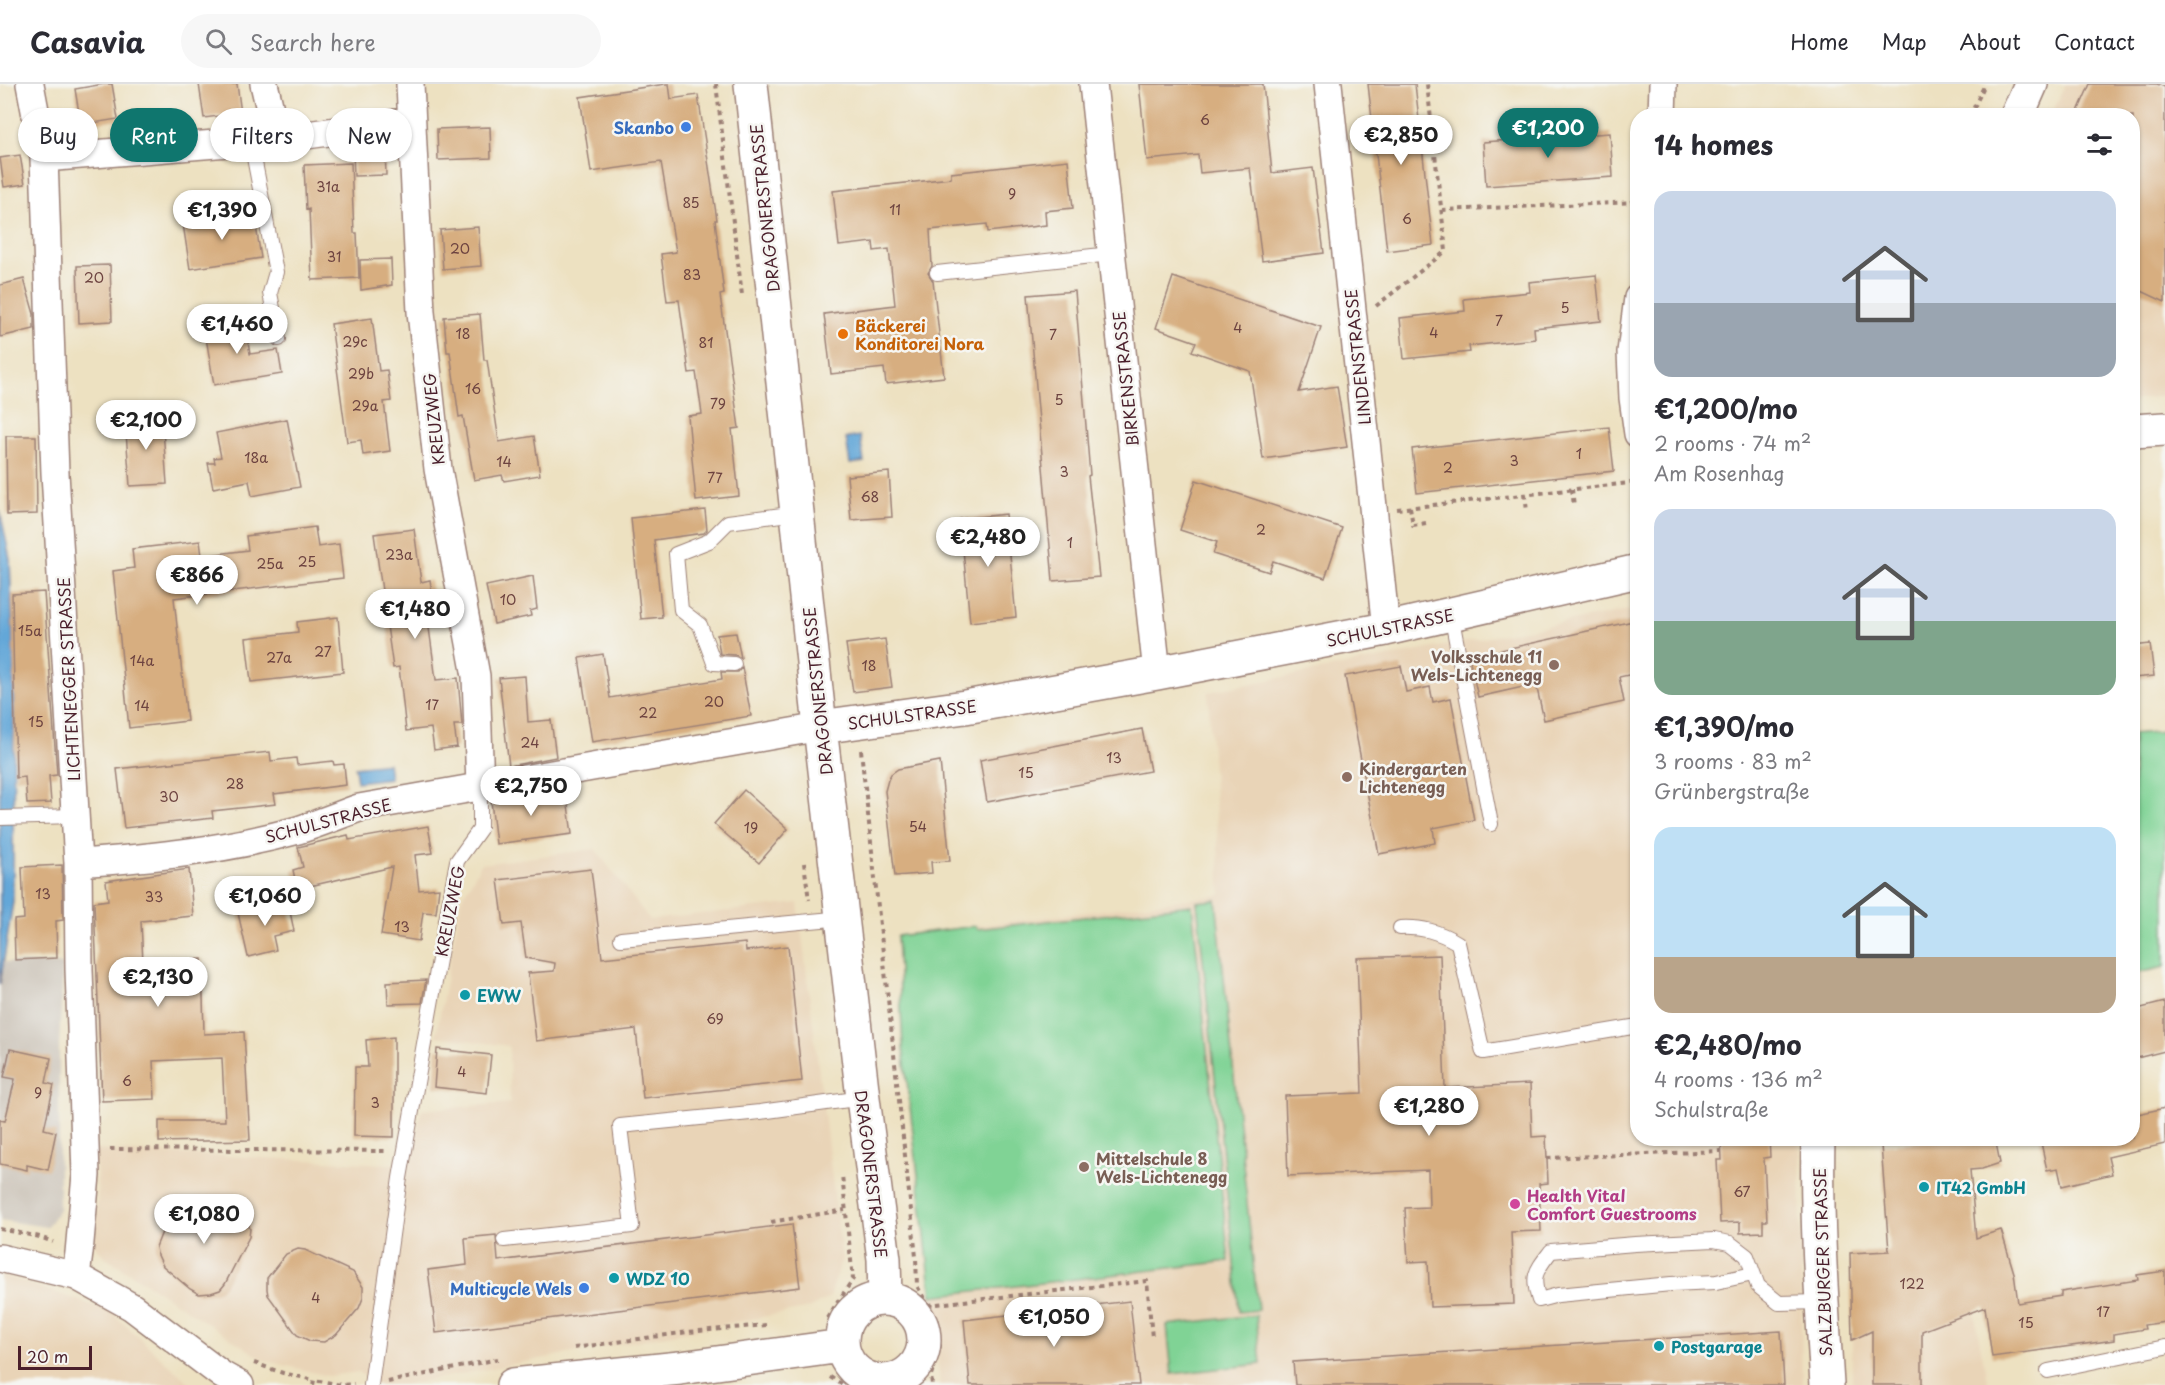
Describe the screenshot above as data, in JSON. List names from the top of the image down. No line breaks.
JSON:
{"streets":{"main road":["DRAGONERSTRASSE","SCHULSTRASSE","SALZBURGER STRASSE"],"street":["LINDENSTRASSE","BIRKENSTRASSE","KREUZWEG","LICHTENEGGER STRASSE"]},"crossings":[["DRAGONERSTRASSE","SCHULSTRASSE"],["LINDENSTRASSE","SCHULSTRASSE"],["BIRKENSTRASSE","SCHULSTRASSE"],["KREUZWEG","SCHULSTRASSE"],["SCHULSTRASSE","LICHTENEGGER STRASSE"]],"places":["Skanbo","Bäckerei Konditorei Nora","Volksschule 11 Wels-Lichtenegg","Kindergarten Lichtenegg","EWW","Mittelschule 8 Wels-Lichtenegg","IT42 GmbH","Health Vital Comfort Guestrooms","WDZ 10","Multicycle Wels","Postgarage"],"house_numbers":["6","31a","9","85","11","6","20","31","83","20","5","7","4","4","18","7","29c","81","29b","16","5","79","29a","1","18a","3","14","2","3","77","68","2","1","23a","25","25a","10","15a","27","27a","14a","18","20","17","14","22","15","24","13","15","28","30","54","19","13","33","13","69","4","6","9","3","67","122","4","17","15"],"scale_bar":"20 m","page":{"header":"Casavia","search":"Search here","nav":["Home","Map","About","Contact"],"price":["€1,200","€2,850","€1,390","€1,460","€2,100","€2,480","€866","€1,480","€2,750","€1,060","€2,130","€1,280","€1,080","€1,050"],"chip":["Buy","Rent","Filters","New"],"heading":"14 homes","list":[{"name":"€1,200/mo","note":"2 rooms · 74 m² · Am Rosenhag"},{"name":"€1,390/mo","note":"3 rooms · 83 m² · Grünbergstraße"},{"name":"€2,480/mo","note":"4 rooms · 136 m² · Schulstraße"}],"scale":"20 m"}}
